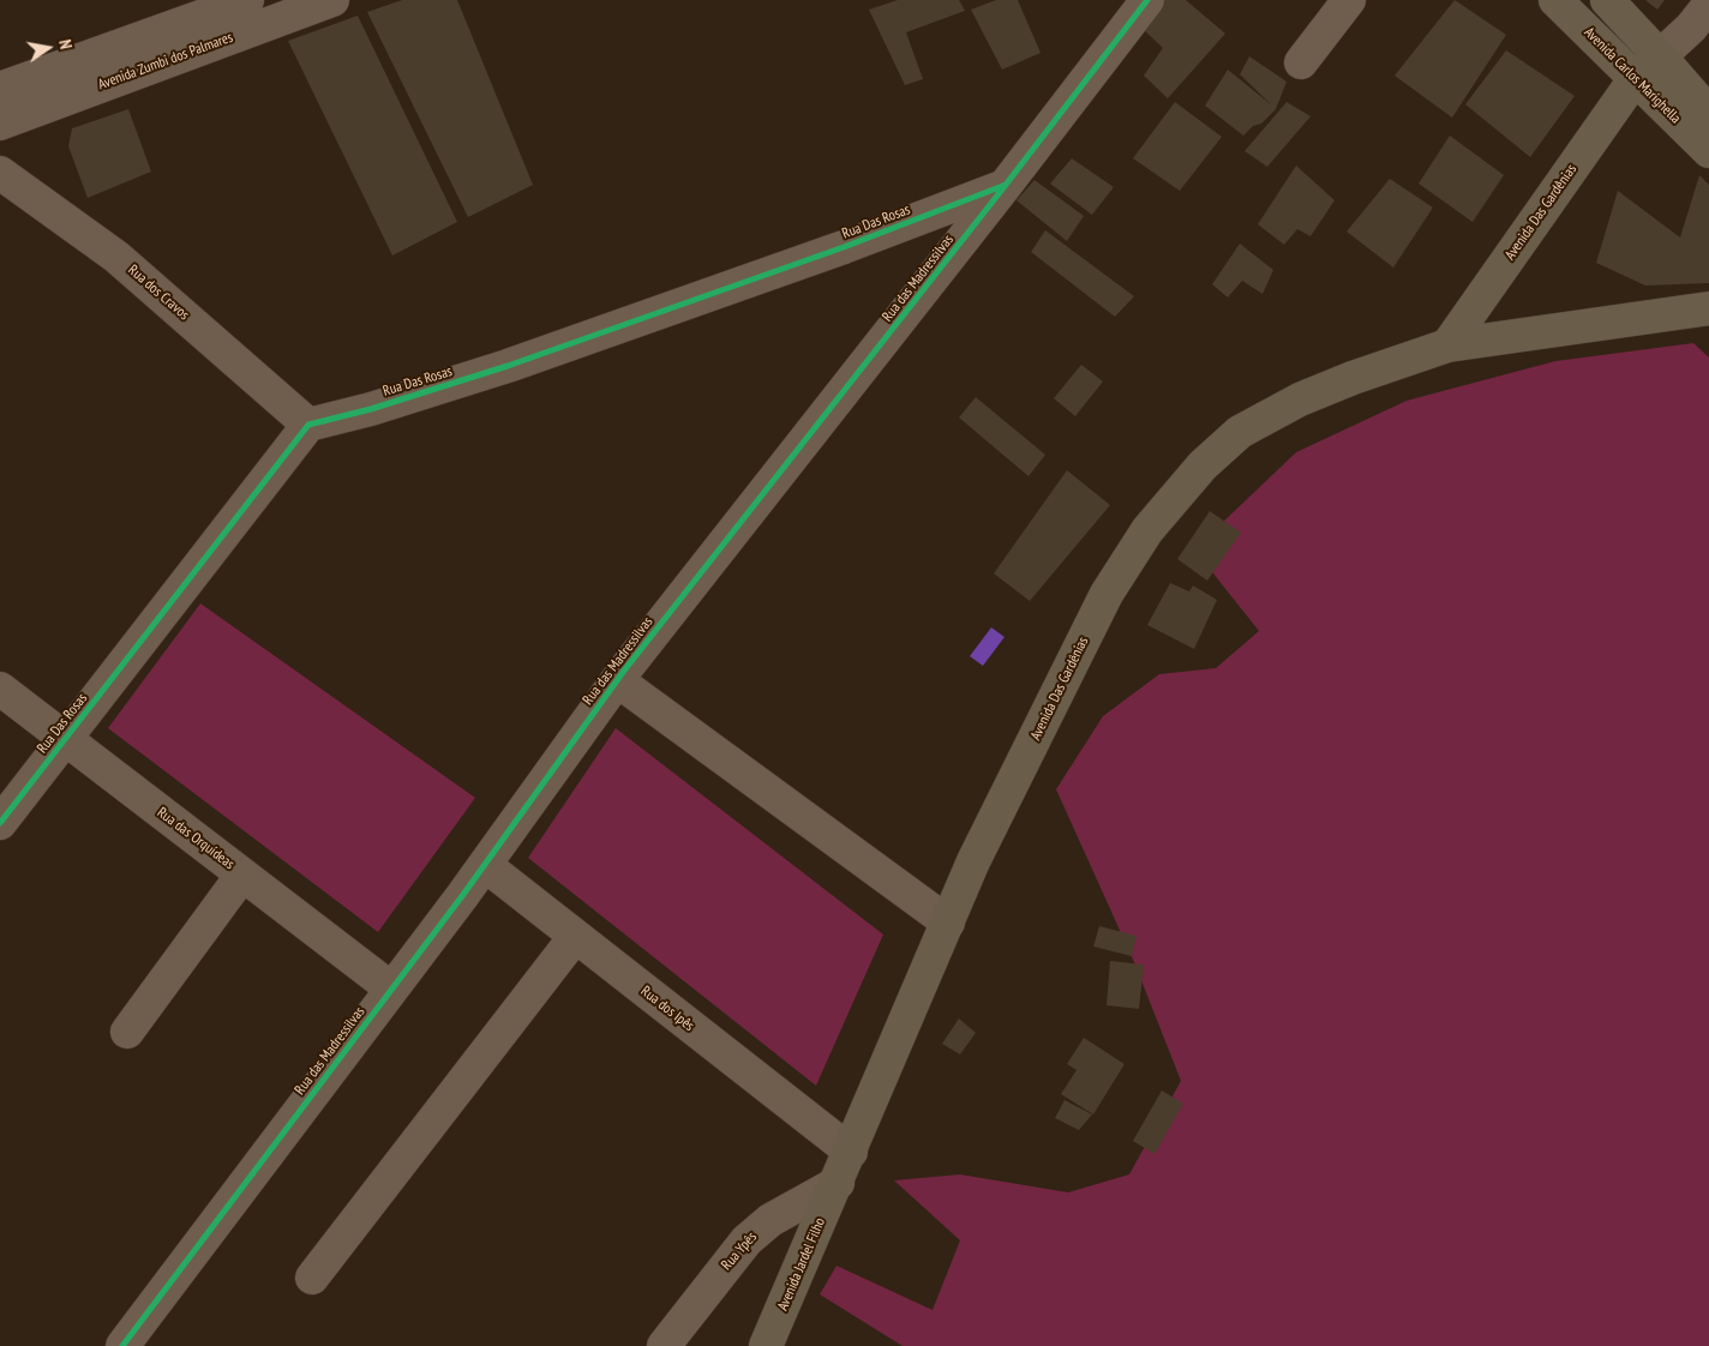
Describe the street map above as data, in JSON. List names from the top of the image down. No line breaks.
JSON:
{"streets":{"main road":["Avenida Carlos Marighella","Avenida Das Gardênias","Avenida Jardel Filho"],"street":["Avenida Zumbi dos Palmares","Rua Das Rosas","Rua das Madressilvas","Rua dos Cravos","Rua das Orquídeas","Rua dos Ipês","Rua Ypês"]},"crossings":[["Avenida Carlos Marighella","Avenida Das Gardênias"],["Avenida Das Gardênias","Rua dos Ipês"],["Avenida Das Gardênias","Rua Ypês"],["Avenida Das Gardênias","Avenida Jardel Filho"],["Rua Das Rosas","Rua das Madressilvas"],["Rua Das Rosas","Rua dos Cravos"],["Rua Das Rosas","Rua das Orquídeas"],["Rua das Madressilvas","Rua das Orquídeas"],["Rua das Madressilvas","Rua dos Ipês"],["Rua Ypês","Avenida Jardel Filho"]],"north":"right"}
